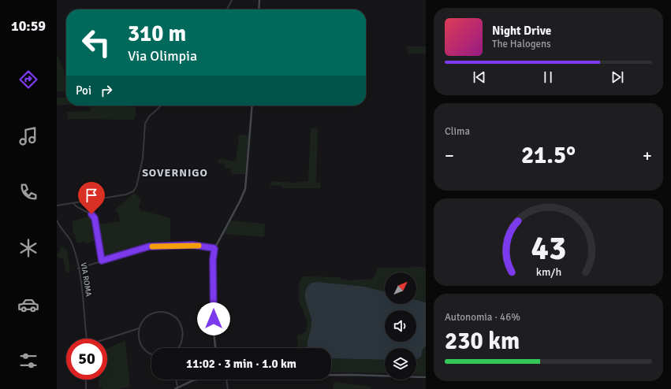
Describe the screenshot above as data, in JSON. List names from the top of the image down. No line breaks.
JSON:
{"streets":{"street":["VIA ROMA"]},"districts":["SOVERNIGO"],"north":"top right","page":{"tabs":"10:59","turn":["310 m","Via Olimpia"],"song":["Night Drive","The Halogens"],"then":"Poi","tile":["Clima",["Autonomia · 46%","230 km"]],"heat":["−","21.5°","+"],"limit":"50","trip":"11:02 · 3 min · 1.0 km","gauge":["43","km/h"]}}
